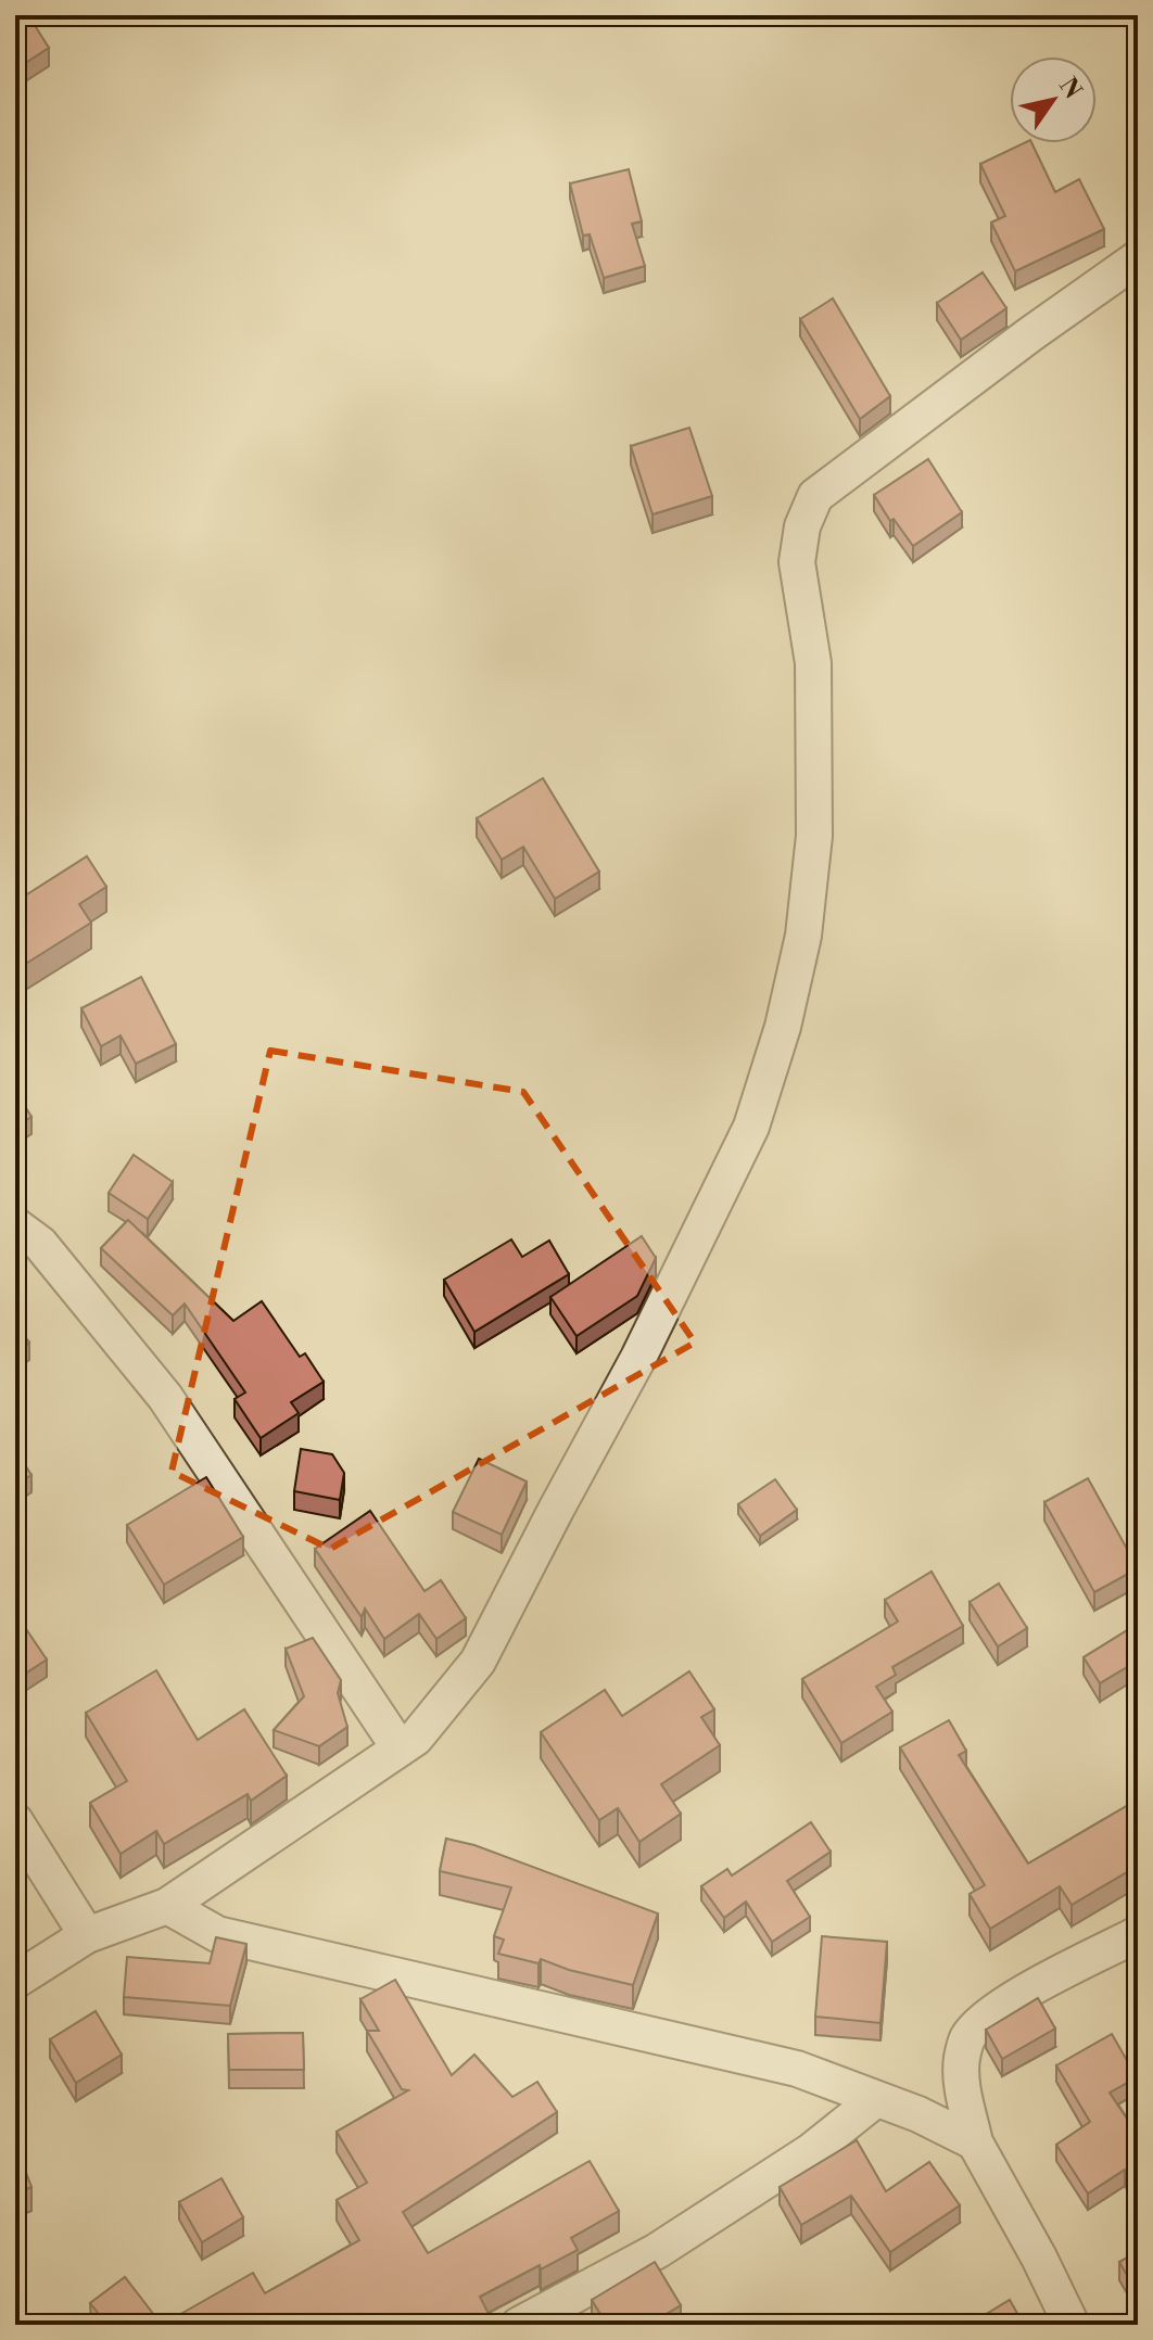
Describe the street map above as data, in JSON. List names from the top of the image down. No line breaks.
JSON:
{"north":"top right"}
